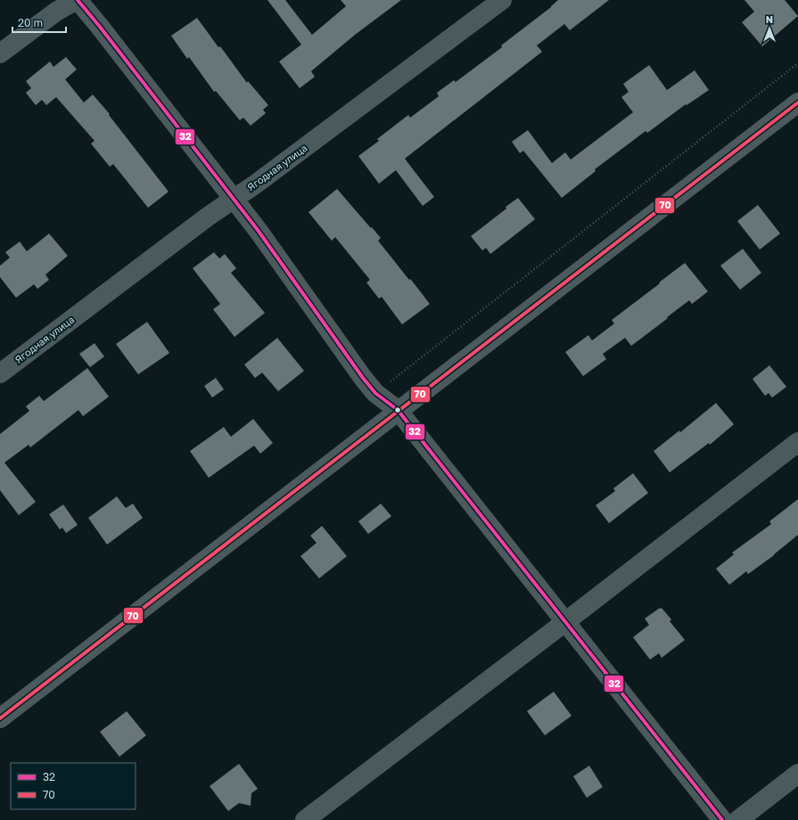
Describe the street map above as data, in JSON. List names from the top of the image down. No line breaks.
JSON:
{"streets":{"street":["Ягодная улица"]},"lines":["transit line 32","transit line 70"],"legend":["32","70"],"scale_bar":"20 m","north":"top"}
